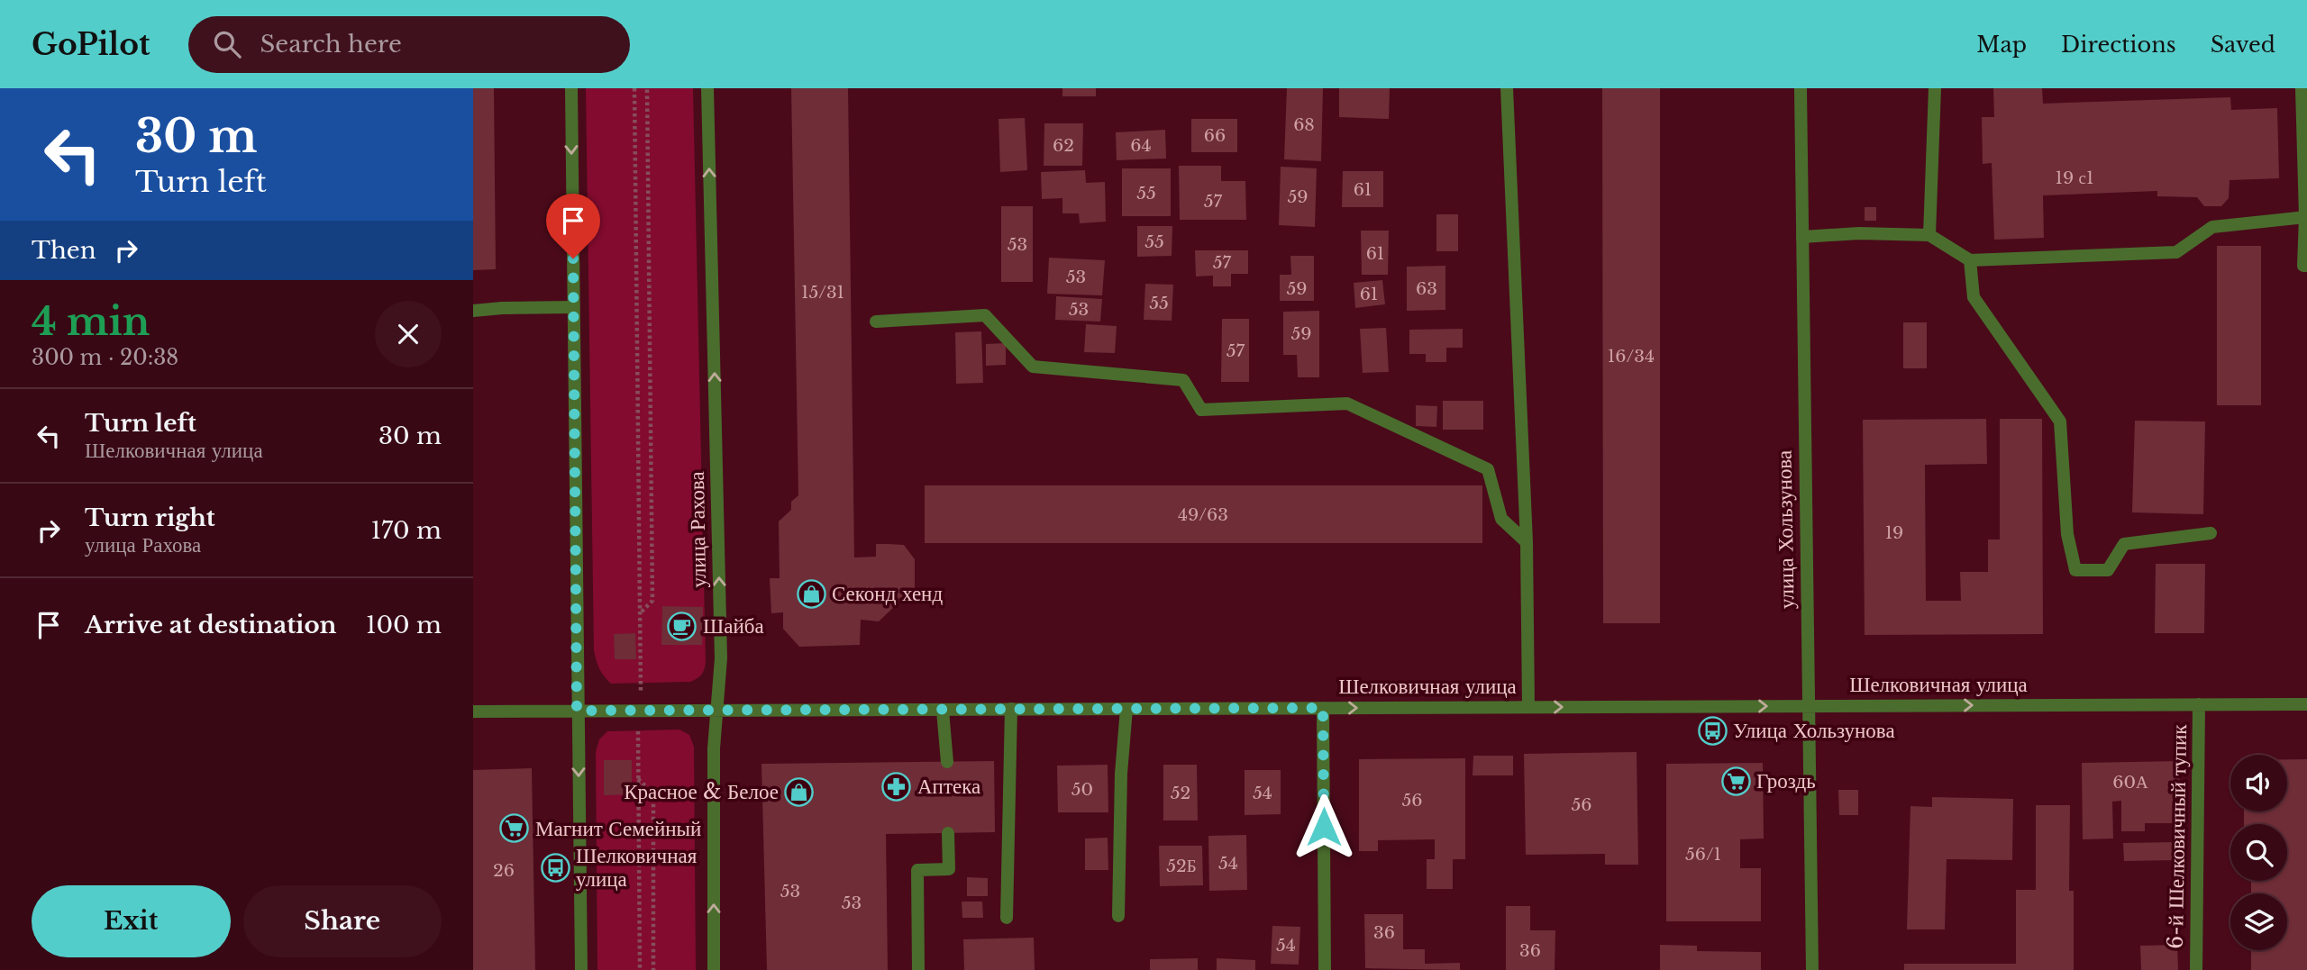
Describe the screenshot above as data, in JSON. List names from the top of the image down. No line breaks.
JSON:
{"streets":{"street":["улица Рахова","улица Хользунова","Шелковичная улица","6-й Шелковичный тупик"]},"crossings":[["улица Рахова","Шелковичная улица"],["улица Хользунова","Шелковичная улица"],["Шелковичная улица","6-й Шелковичный тупик"]],"one_way":["улица Рахова","Шелковичная улица"],"places":{"shop":["Секонд хенд","Красное & Белое"],"cafe":["Шайба"],"bus stop":["Улица Хользунова","Шелковичная улица"],"supermarket":["Гроздь","Магнит Семейный"],"pharmacy":["Аптека"]},"house_numbers":["68","66","62","64","19 с1","61","55","59","57","55","53","61","57","53","59","63","15/31","61","55","53","59","57","16/34","49/63","19","60А","50","52","54","56","56","56/1","54","52Б","26","53","53","36","54","36"],"page":{"header":"GoPilot","search":"Search here","nav":["Map","Directions","Saved"],"turn":["30 m","Turn left"],"then":"Then","heading":["4 min","300 m · 20:38"],"list":[{"name":"Turn left","note":"Шелковичная улица","value":"30 m"},{"name":"Turn right","note":"улица Рахова","value":"170 m"},{"name":"Arrive at destination","value":"100 m"}],"buttons":["Exit","Share"]}}
